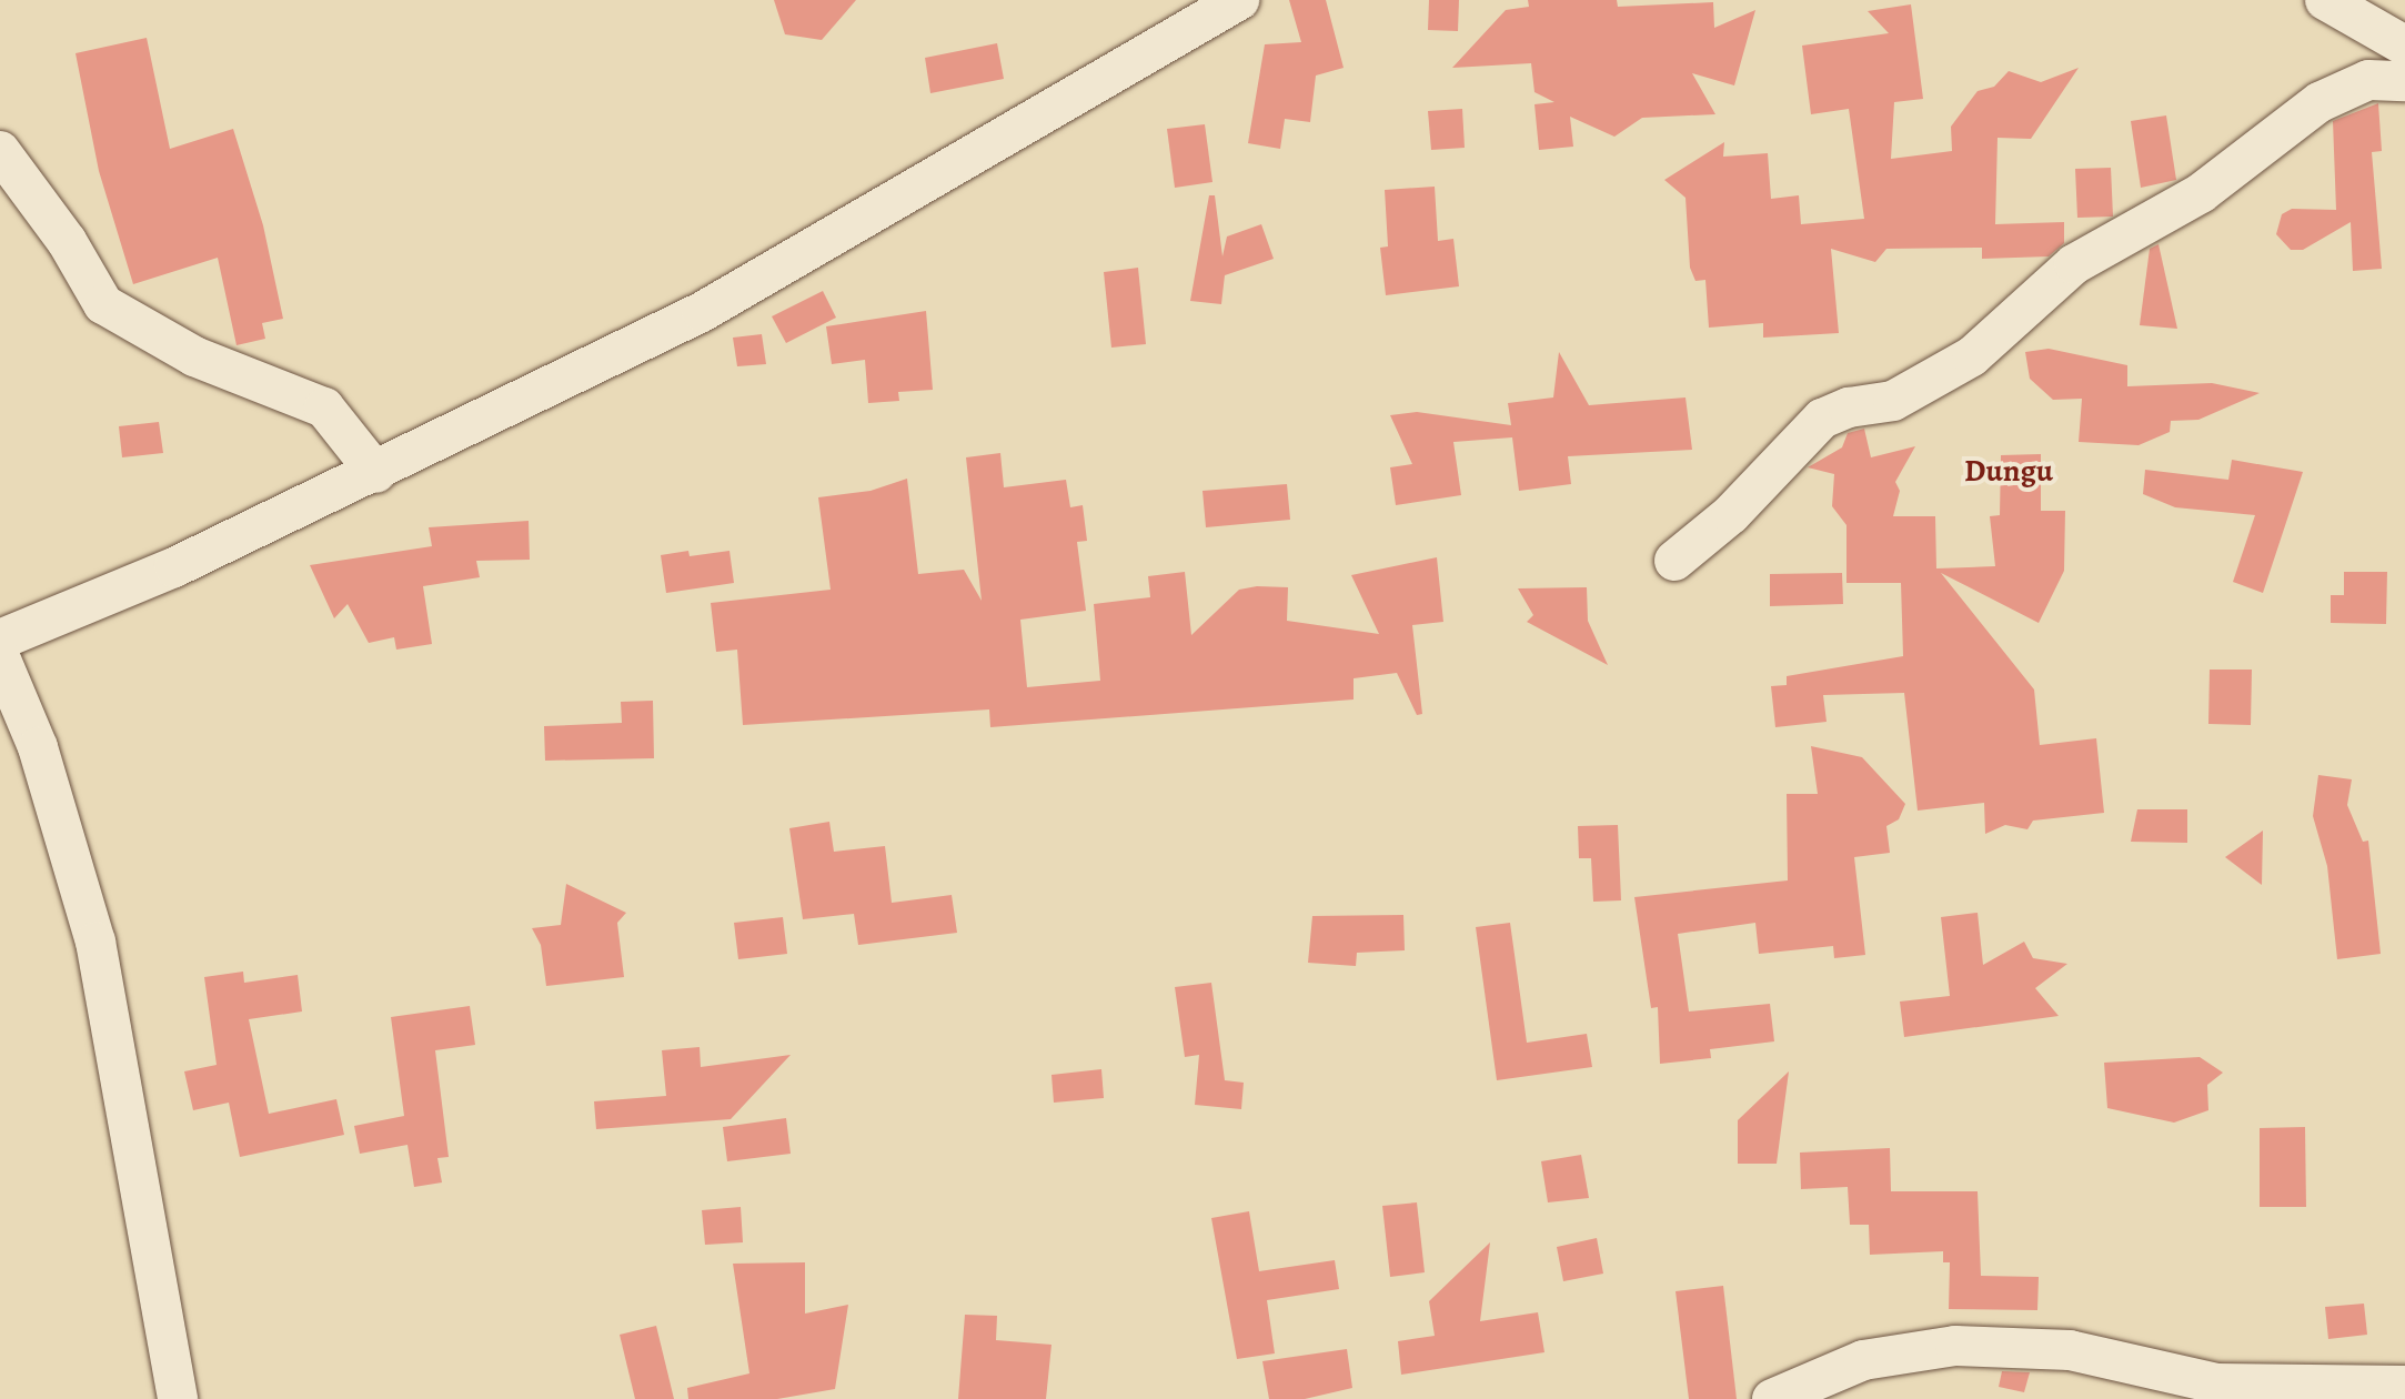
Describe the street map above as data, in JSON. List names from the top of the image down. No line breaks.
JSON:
{"districts":["Dungu"]}
